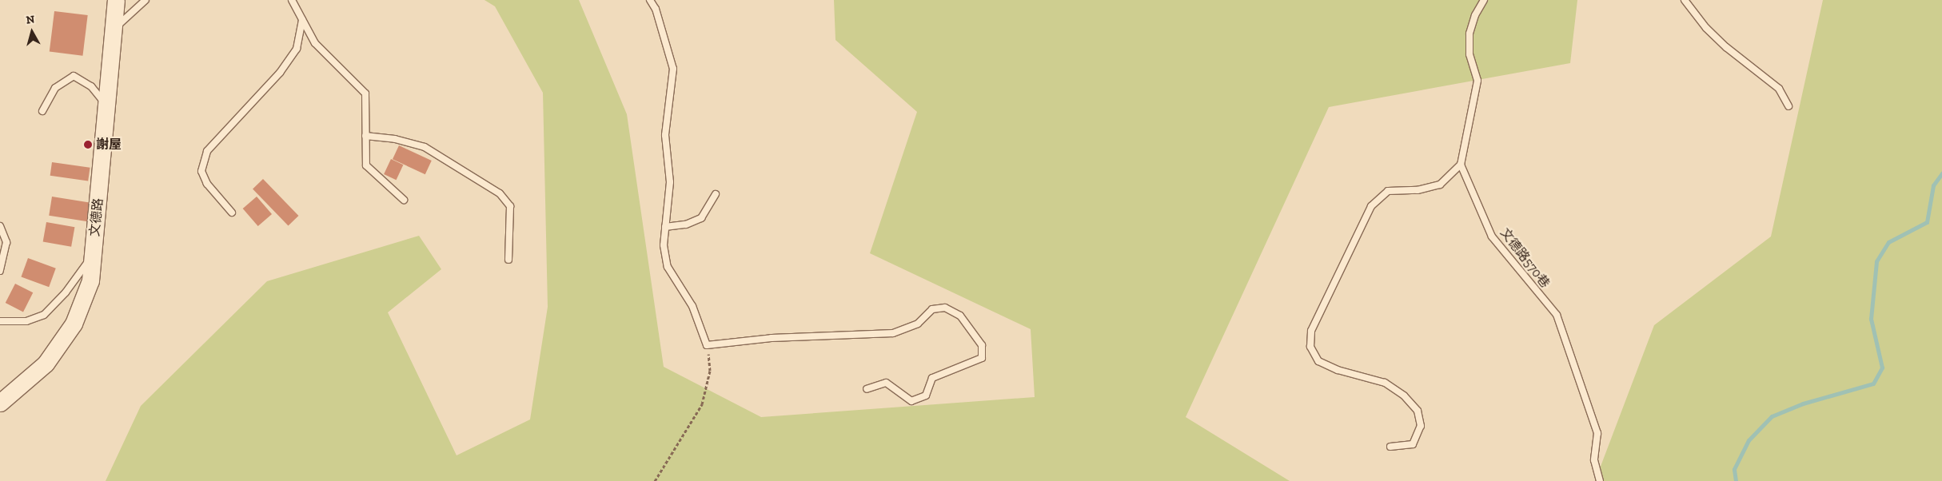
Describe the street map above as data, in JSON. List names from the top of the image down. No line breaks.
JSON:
{"streets":{"main road":["文德路"],"lane":["文德路570巷"]},"places":["謝屋"],"north":"top"}
